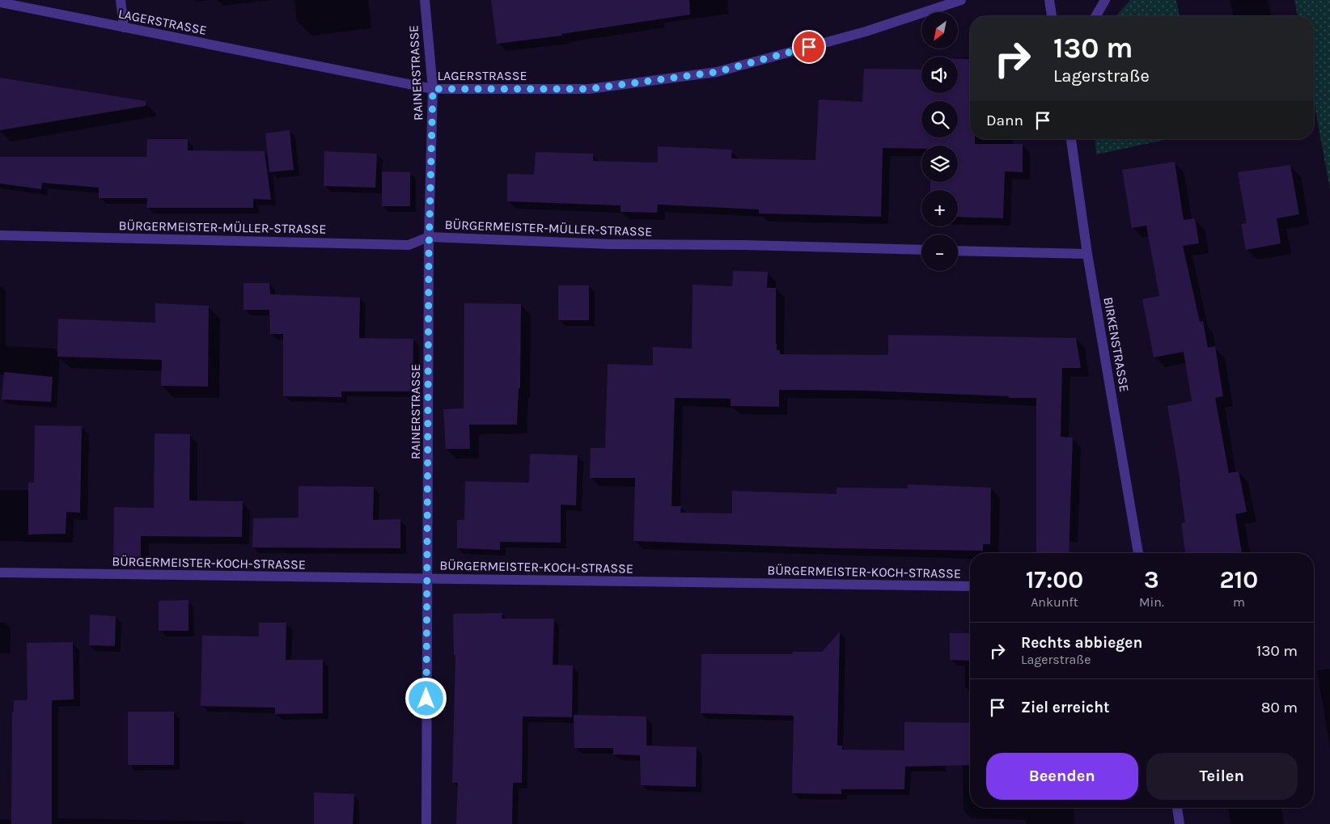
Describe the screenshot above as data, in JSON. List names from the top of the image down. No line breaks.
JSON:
{"streets":{"street":["LAGERSTRASSE","RAINERSTRASSE","BÜRGERMEISTER-MÜLLER-STRASSE","BIRKENSTRASSE","BÜRGERMEISTER-KOCH-STRASSE"]},"crossings":[["LAGERSTRASSE","RAINERSTRASSE"],["RAINERSTRASSE","BÜRGERMEISTER-MÜLLER-STRASSE"],["RAINERSTRASSE","BÜRGERMEISTER-KOCH-STRASSE"]],"north":"bottom left","page":{"map_buttons":["+","−"],"turn":["130 m","Lagerstraße"],"then":"Dann","eta":["17:00","Ankunft","3","Min.","210","m"],"list":[{"name":"Rechts abbiegen","note":"Lagerstraße","value":"130 m"},{"name":"Ziel erreicht","value":"80 m"}],"buttons":["Beenden","Teilen"]}}
